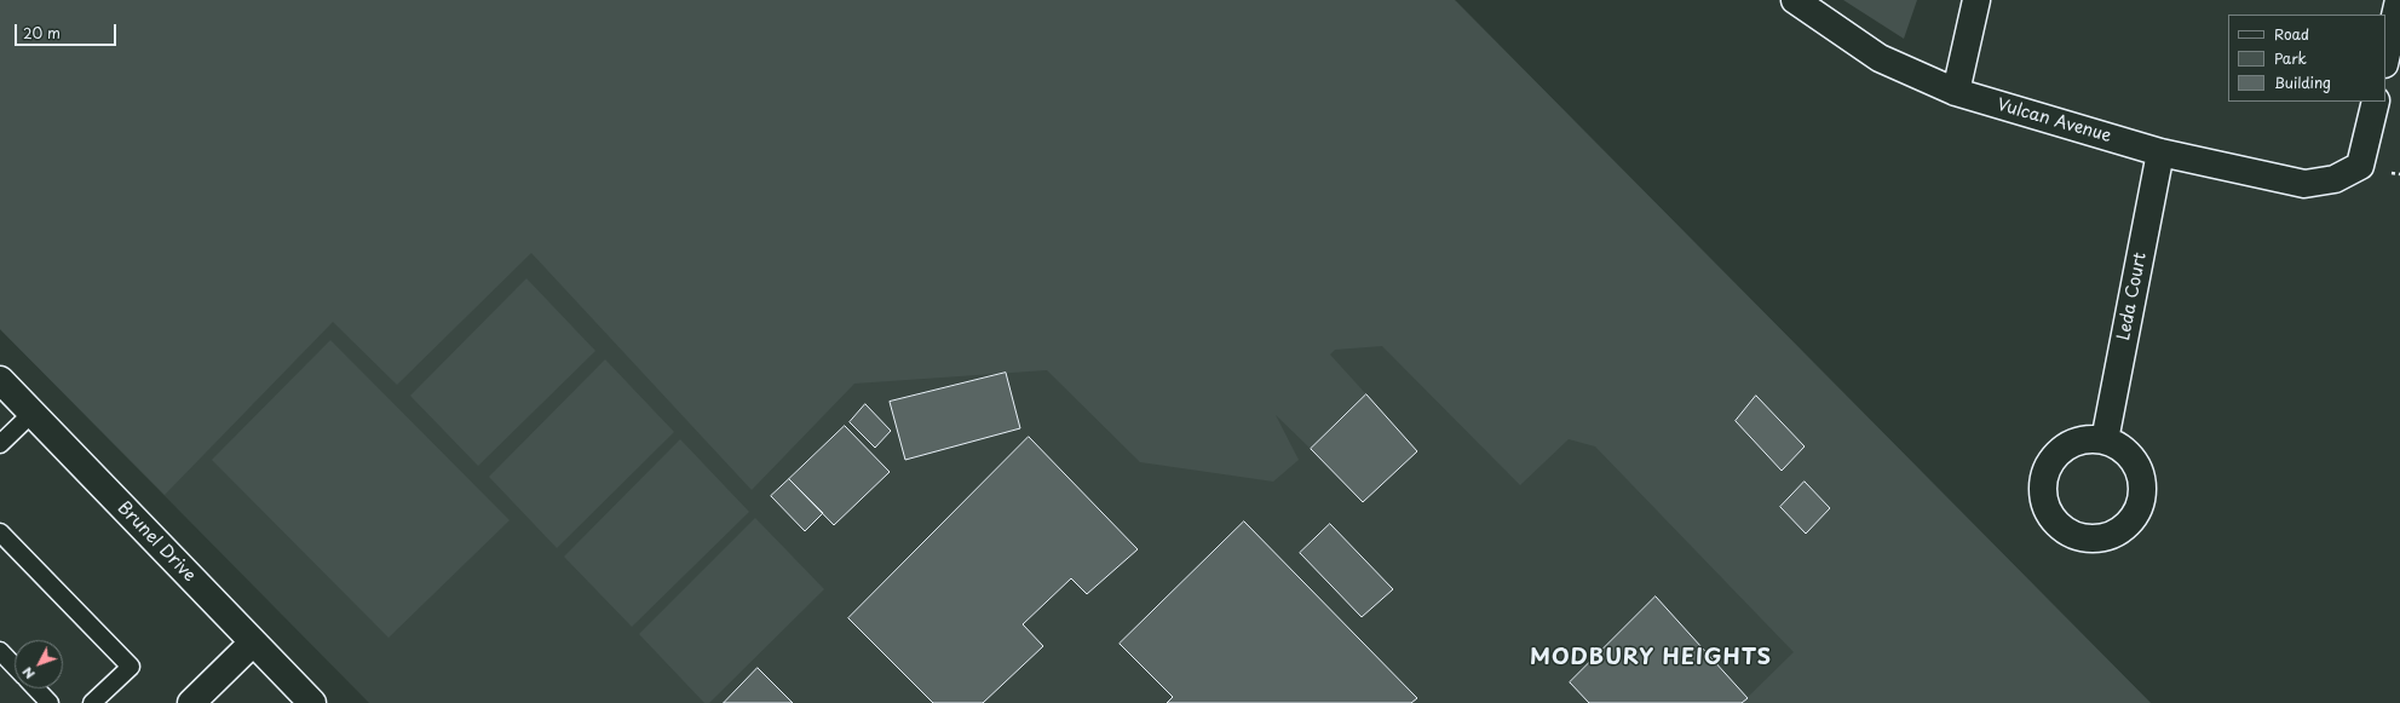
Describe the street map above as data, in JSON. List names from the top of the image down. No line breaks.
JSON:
{"streets":{"street":["Vulcan Avenue","Leda Court","Brunel Drive"]},"crossings":[["Vulcan Avenue","Leda Court"]],"districts":["MODBURY HEIGHTS"],"legend":["Road","Park","Building"],"scale_bar":"20 m","north":"bottom left"}
